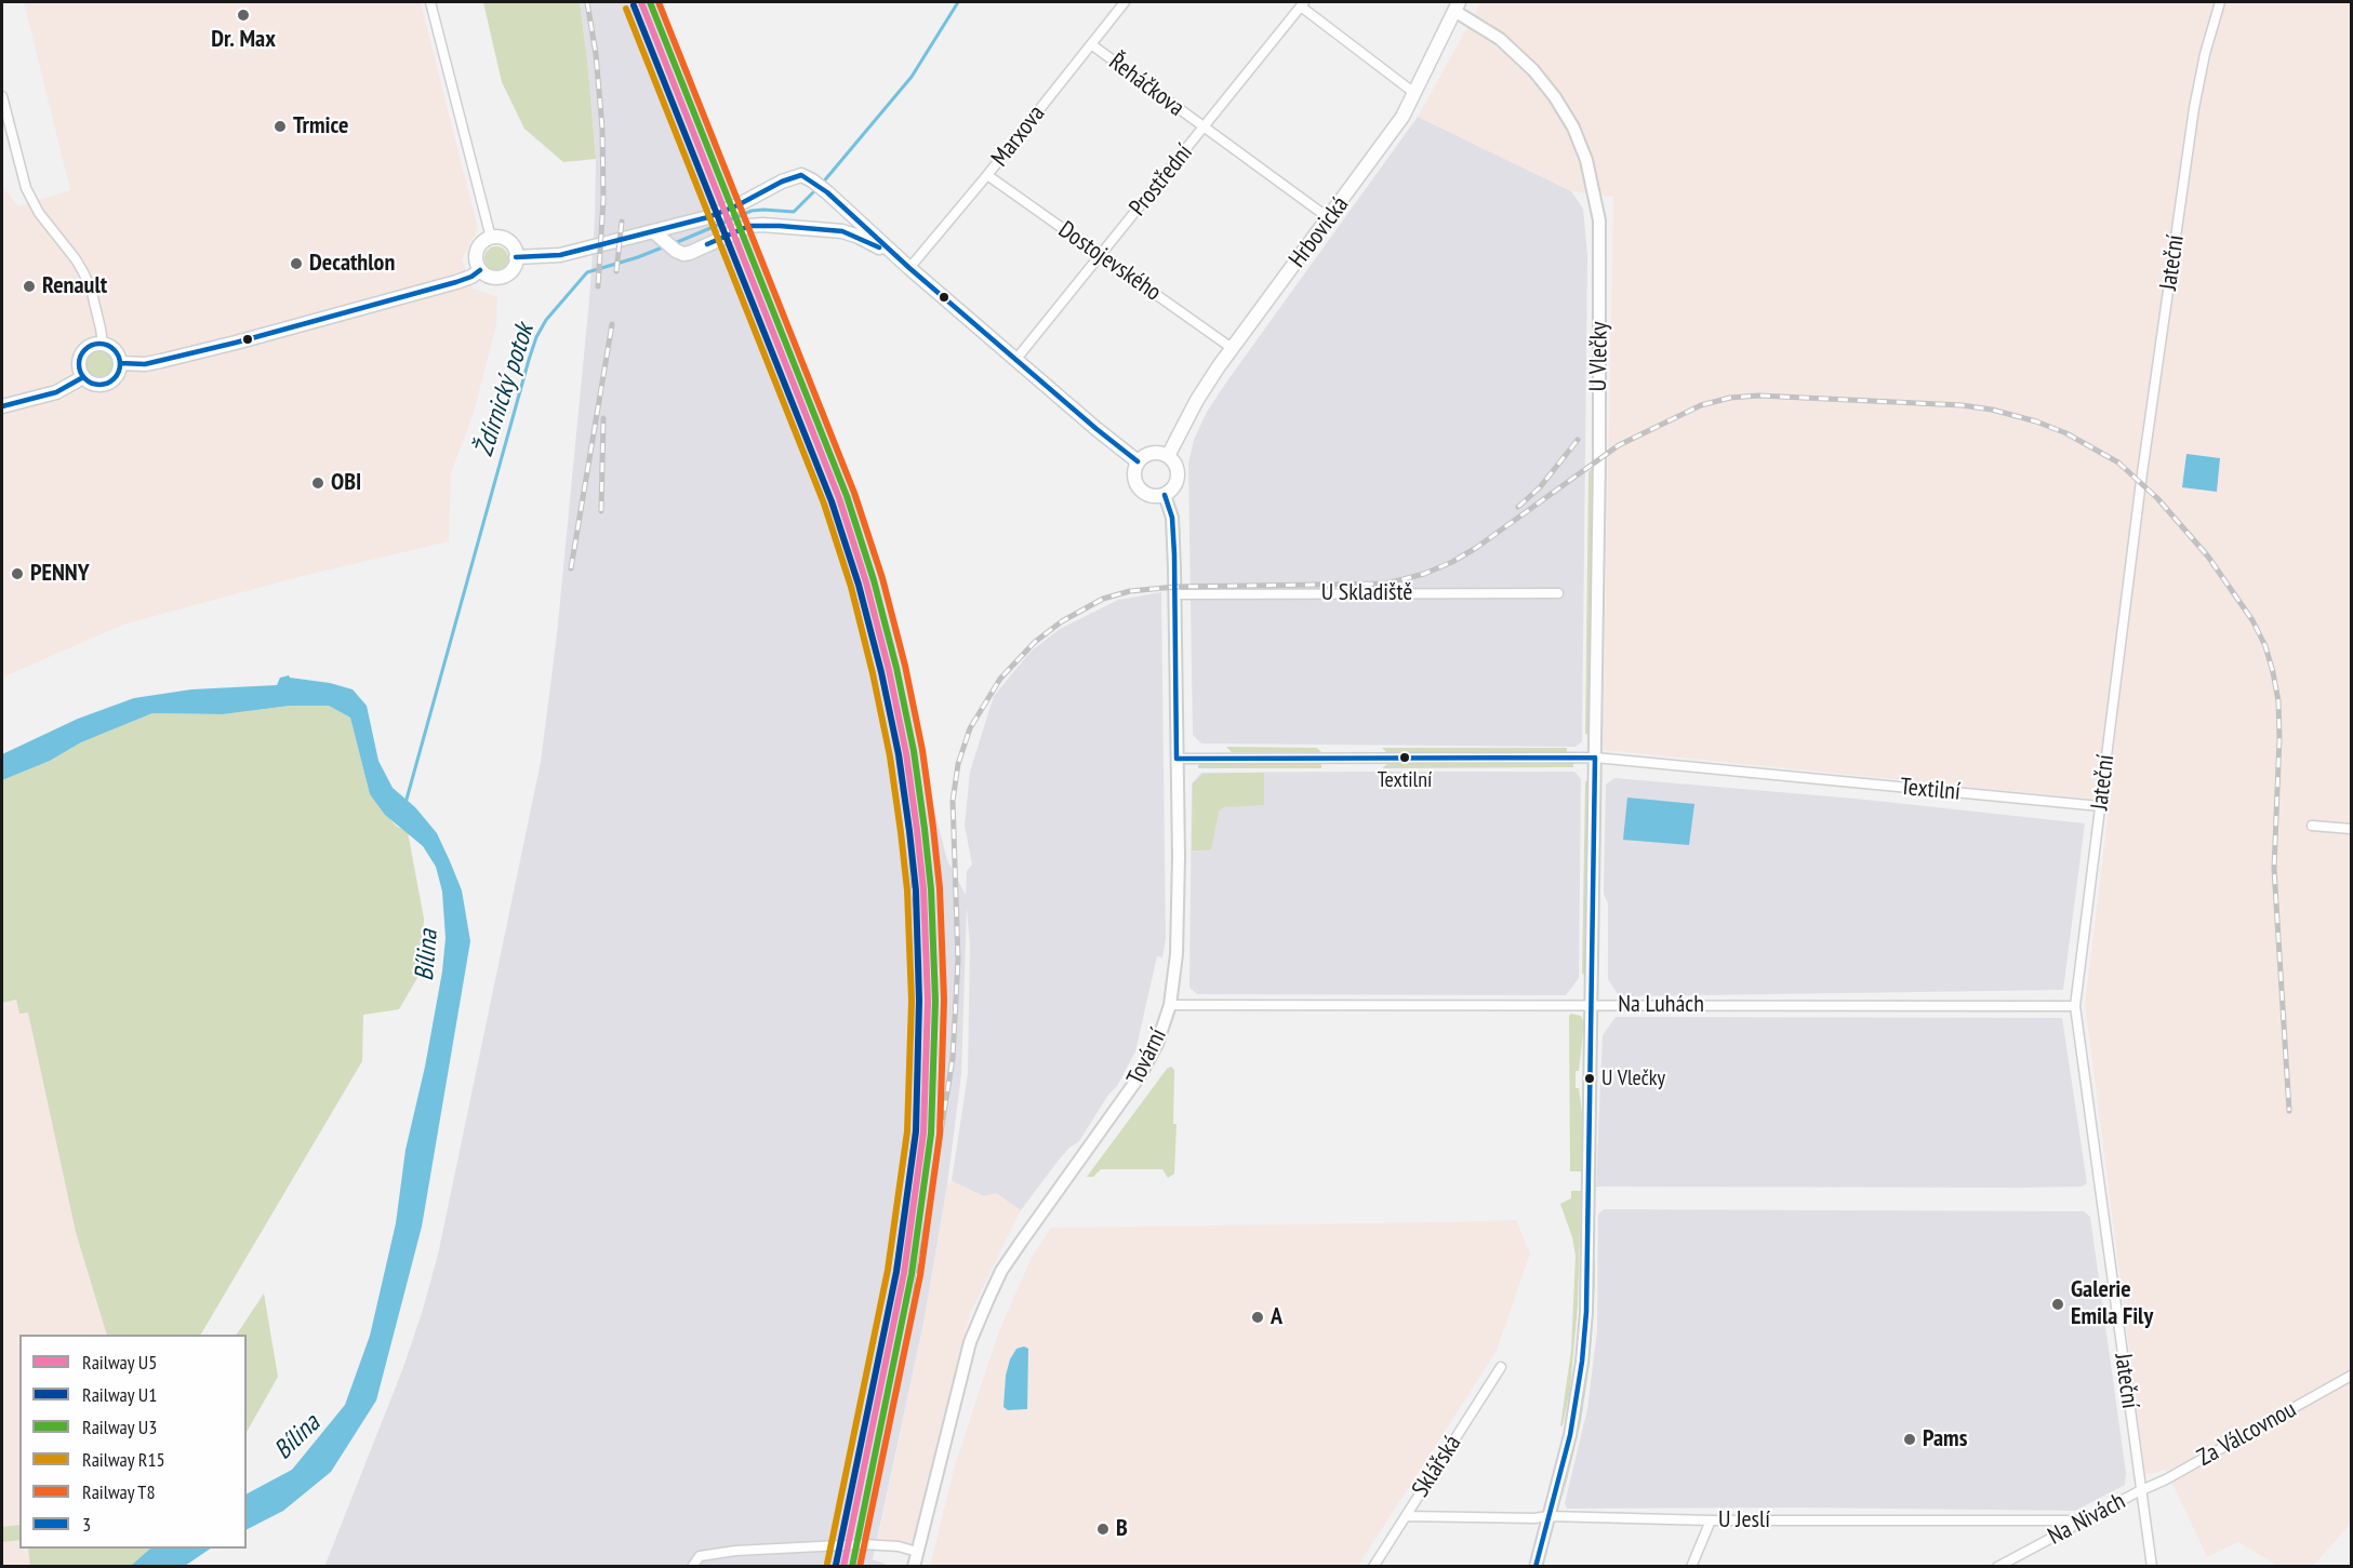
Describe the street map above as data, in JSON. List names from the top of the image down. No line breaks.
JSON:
{"streets":{"main road":["Hrbovická"],"street":["Řeháčkova","Marxova","Prostřední","Dostojevského","Jateční","U Vlečky","U Skladiště","Textilní","Na Luhách","Tovární","Za Válcovnou","Sklářská","Na Nivách","U Jeslí"]},"crossings":[["Řeháčkova","Marxova"],["Řeháčkova","Prostřední"],["Řeháčkova","Hrbovická"],["Marxova","Dostojevského"],["Prostřední","Dostojevského"],["Hrbovická","Dostojevského"],["Hrbovická","U Vlečky"],["Hrbovická","Tovární"],["Jateční","Textilní"],["Jateční","Na Luhách"],["Jateční","Za Válcovnou"],["Jateční","Na Nivách"],["U Vlečky","Textilní"],["U Vlečky","Na Luhách"],["U Vlečky","U Jeslí"],["U Skladiště","Tovární"],["Textilní","Tovární"],["Na Luhách","Tovární"],["Za Válcovnou","Na Nivách"],["Sklářská","U Jeslí"],["Na Nivách","U Jeslí"]],"water":["Ždírnický potok","Bílina"],"places":["Dr. Max","Trmice","Decathlon","Renault","OBI","PENNY","Textilní","U Vlečky","Galerie Emila Fily","A","Pams","B"],"lines":["rail line U5","rail line U3","rail line T8","rail line U1","rail line R15","transit line 3"],"legend":["Railway U5","Railway U1","Railway U3","Railway R15","Railway T8","3"]}
